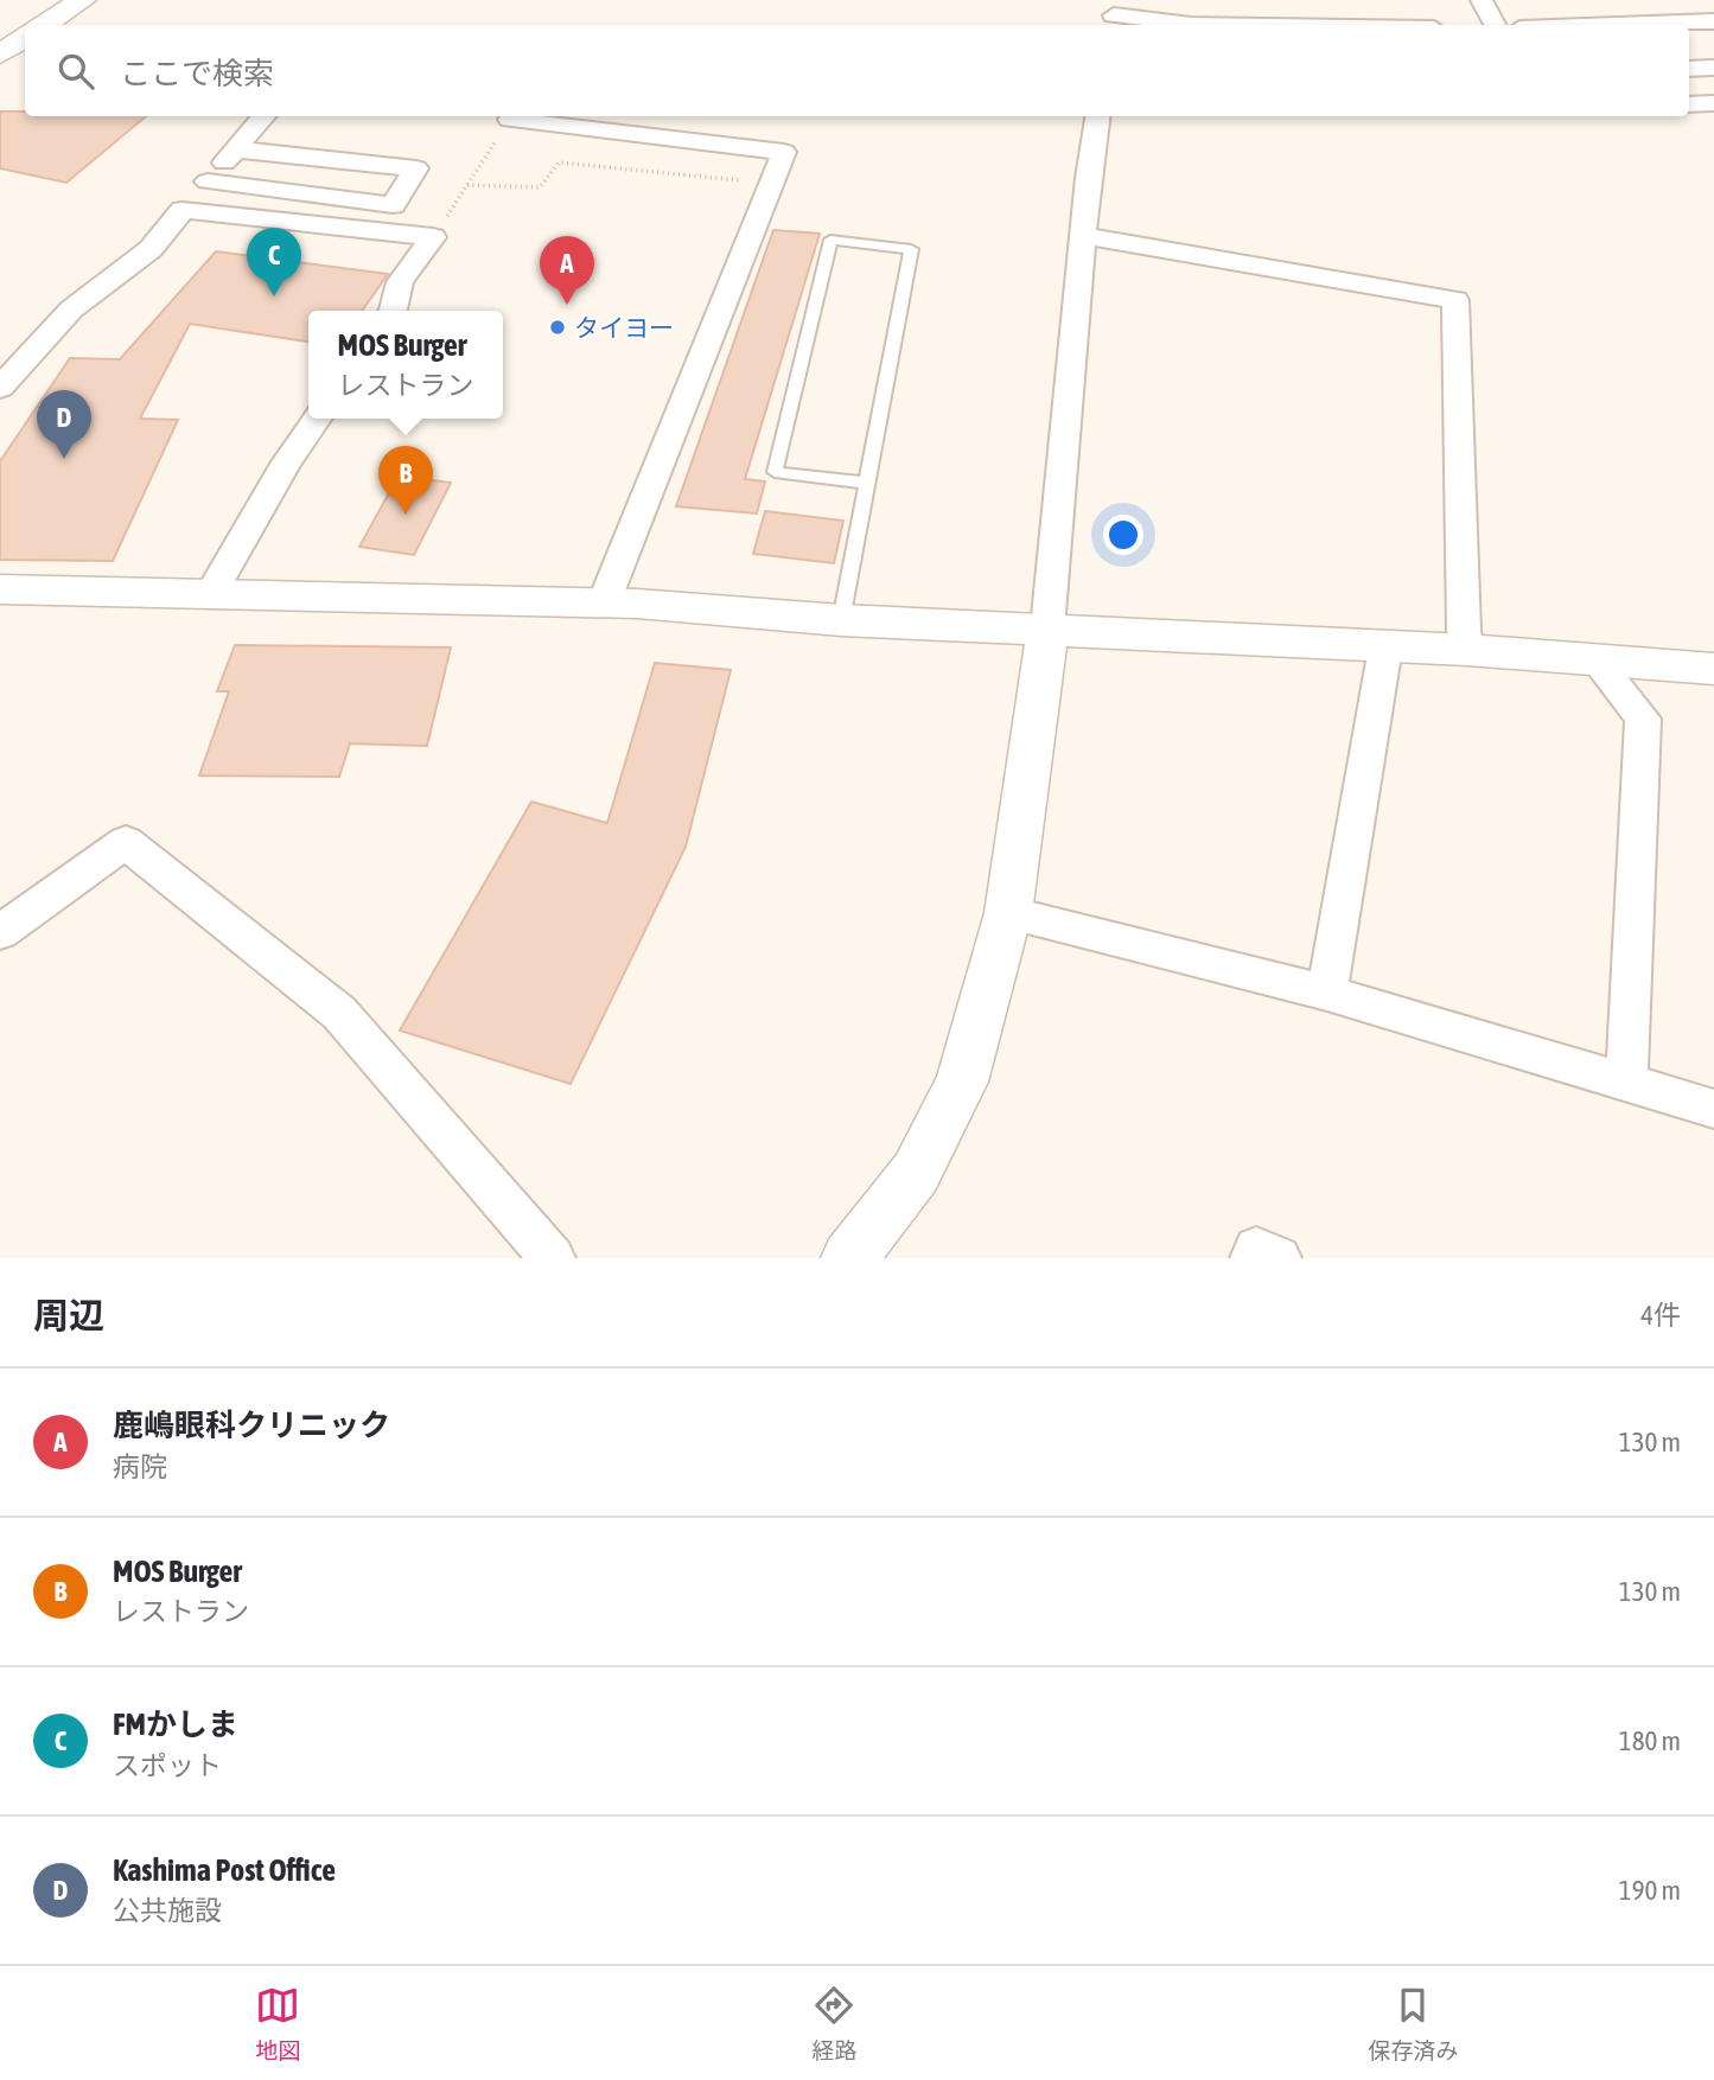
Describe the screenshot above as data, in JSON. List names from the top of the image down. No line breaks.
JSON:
{"places":["タイヨー"],"page":{"search":"ここで検索","pins":["C","A","D","B"],"popup":["MOS Burger","レストラン"],"heading":["周辺","4件"],"list":[{"mark":"A","name":"鹿嶋眼科クリニック","note":"病院","value":"130 m"},{"mark":"B","name":"MOS Burger","note":"レストラン","value":"130 m"},{"mark":"C","name":"FMかしま","note":"スポット","value":"180 m"},{"mark":"D","name":"Kashima Post Office","note":"公共施設","value":"190 m"}],"nav":["地図","経路","保存済み"]}}
